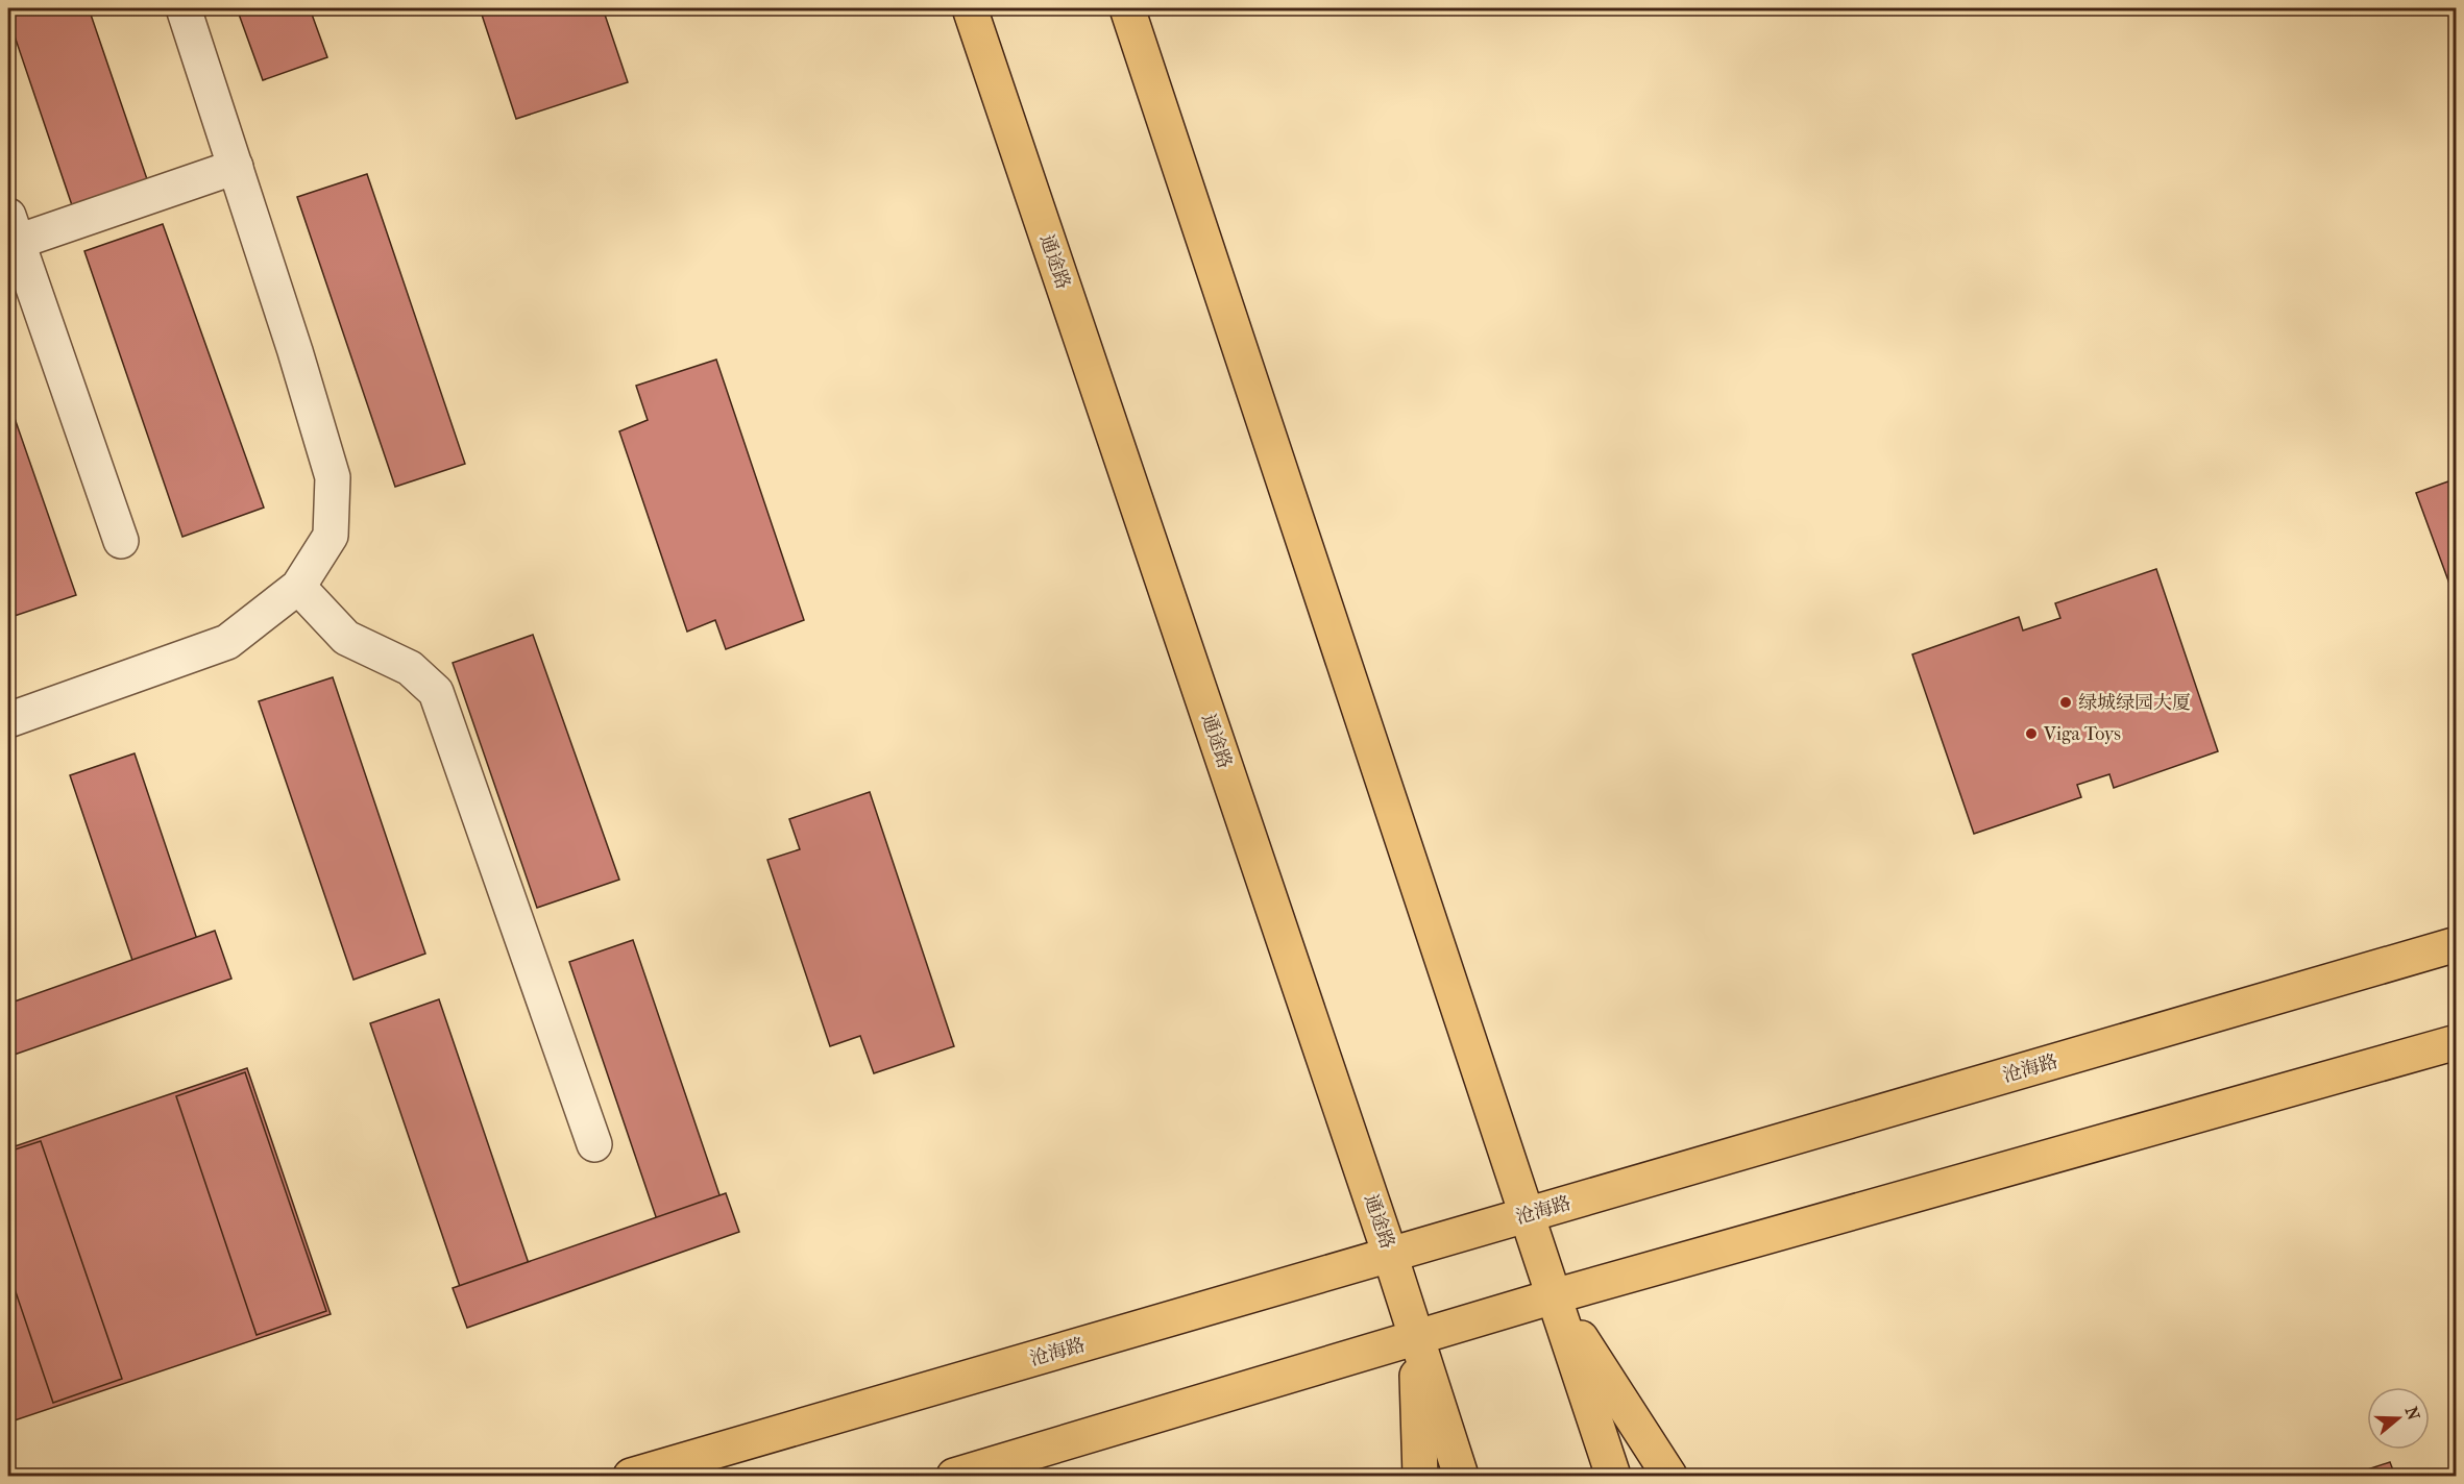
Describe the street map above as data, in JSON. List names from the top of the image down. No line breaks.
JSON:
{"streets":{"main road":["通途路","沧海路"]},"crossings":[["通途路","沧海路"]],"places":["绿城绿园大厦","Viga Toys"],"north":"right"}
